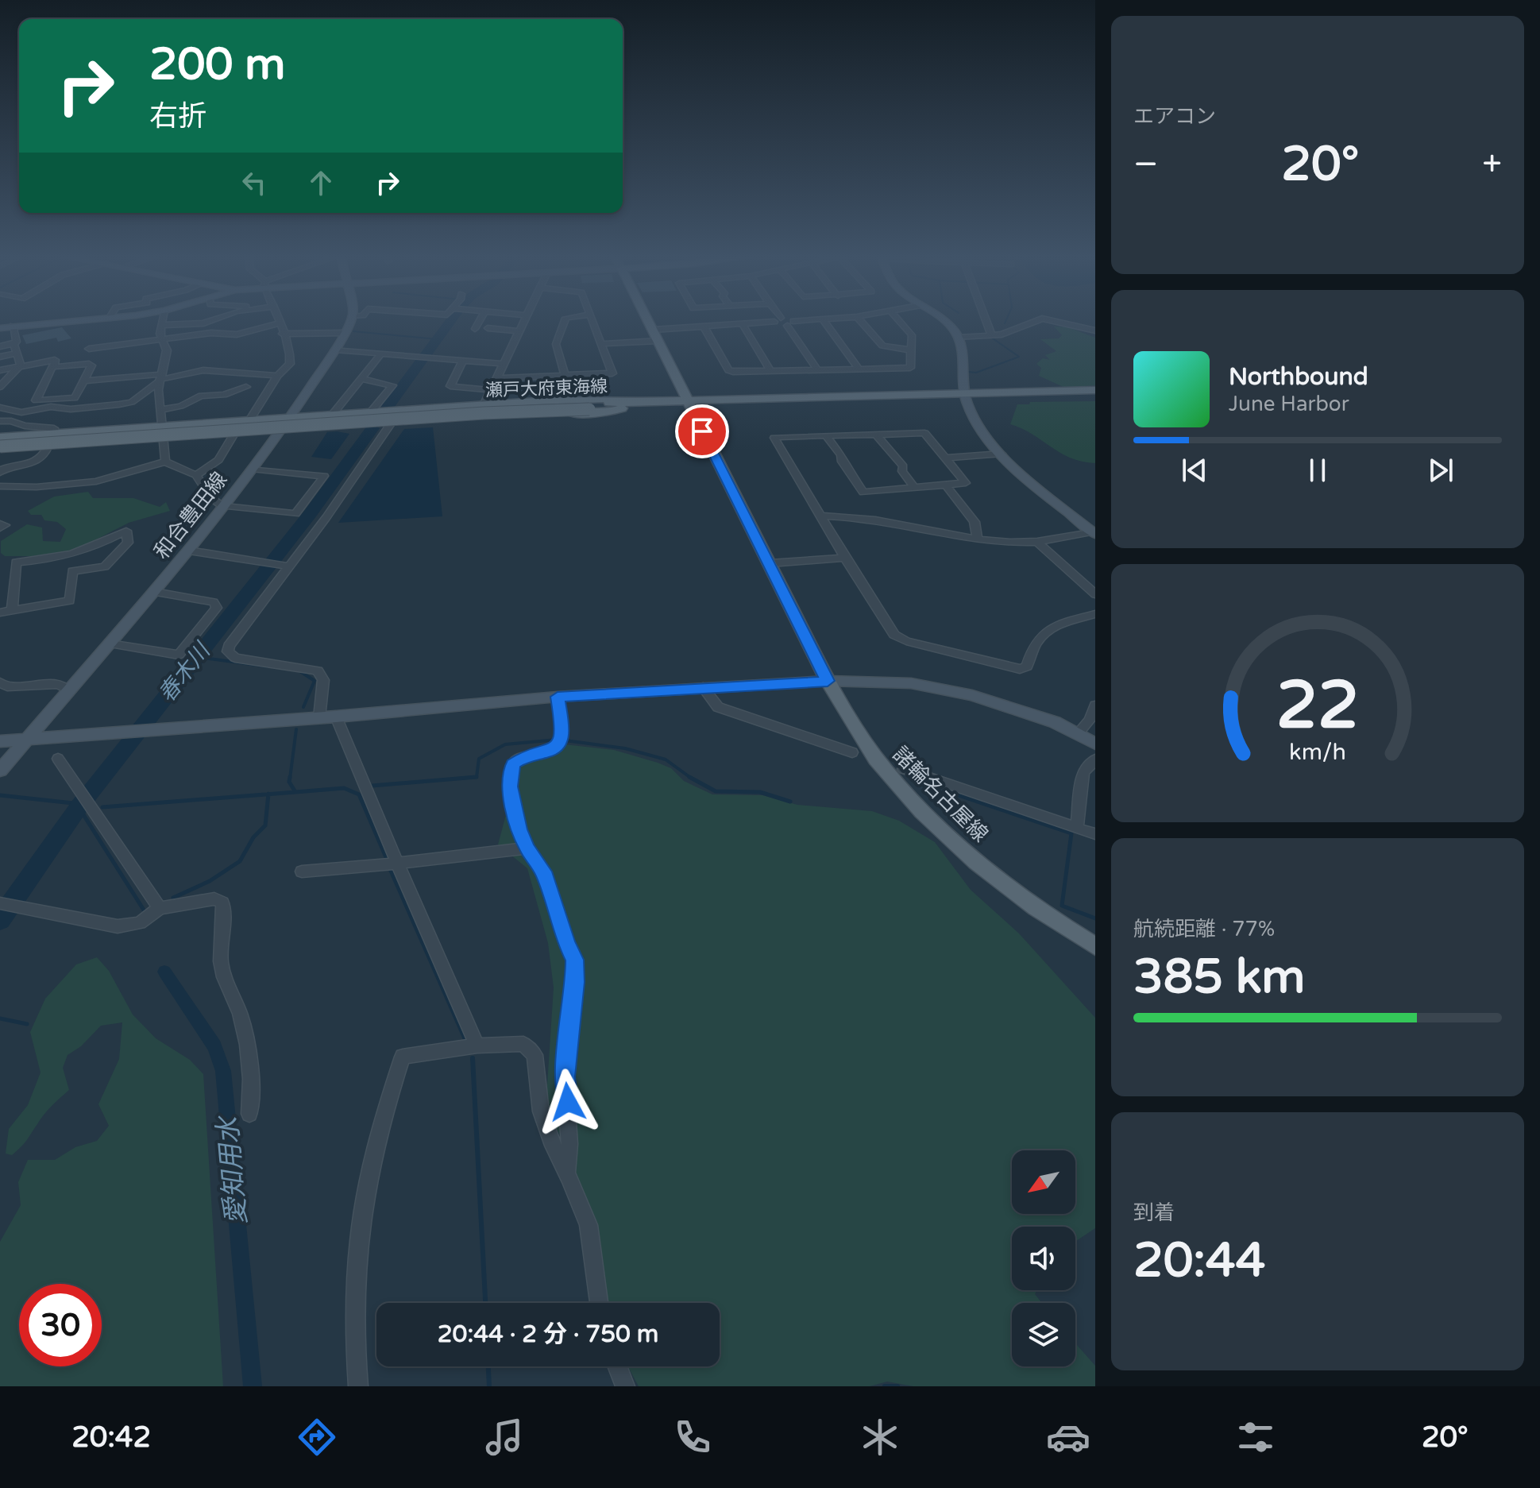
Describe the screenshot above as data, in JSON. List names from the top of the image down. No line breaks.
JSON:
{"streets":{"main road":["瀬戸大府東海線","諸輪名古屋線"],"street":["和合豊田線"]},"crossings":[["瀬戸大府東海線","諸輪名古屋線"]],"water":["春木川","愛知用水"],"north":"bottom left","page":{"tile":["エアコン",["航続距離 · 77%","385 km"],["到着","20:44"]],"turn":["200 m","右折"],"heat":["−","20°","+"],"song":["Northbound","June Harbor"],"limit":"30","trip":"20:44 · 2 分 · 750 m","tabs":["20:42","20°"],"gauge":["22","km/h"]}}
